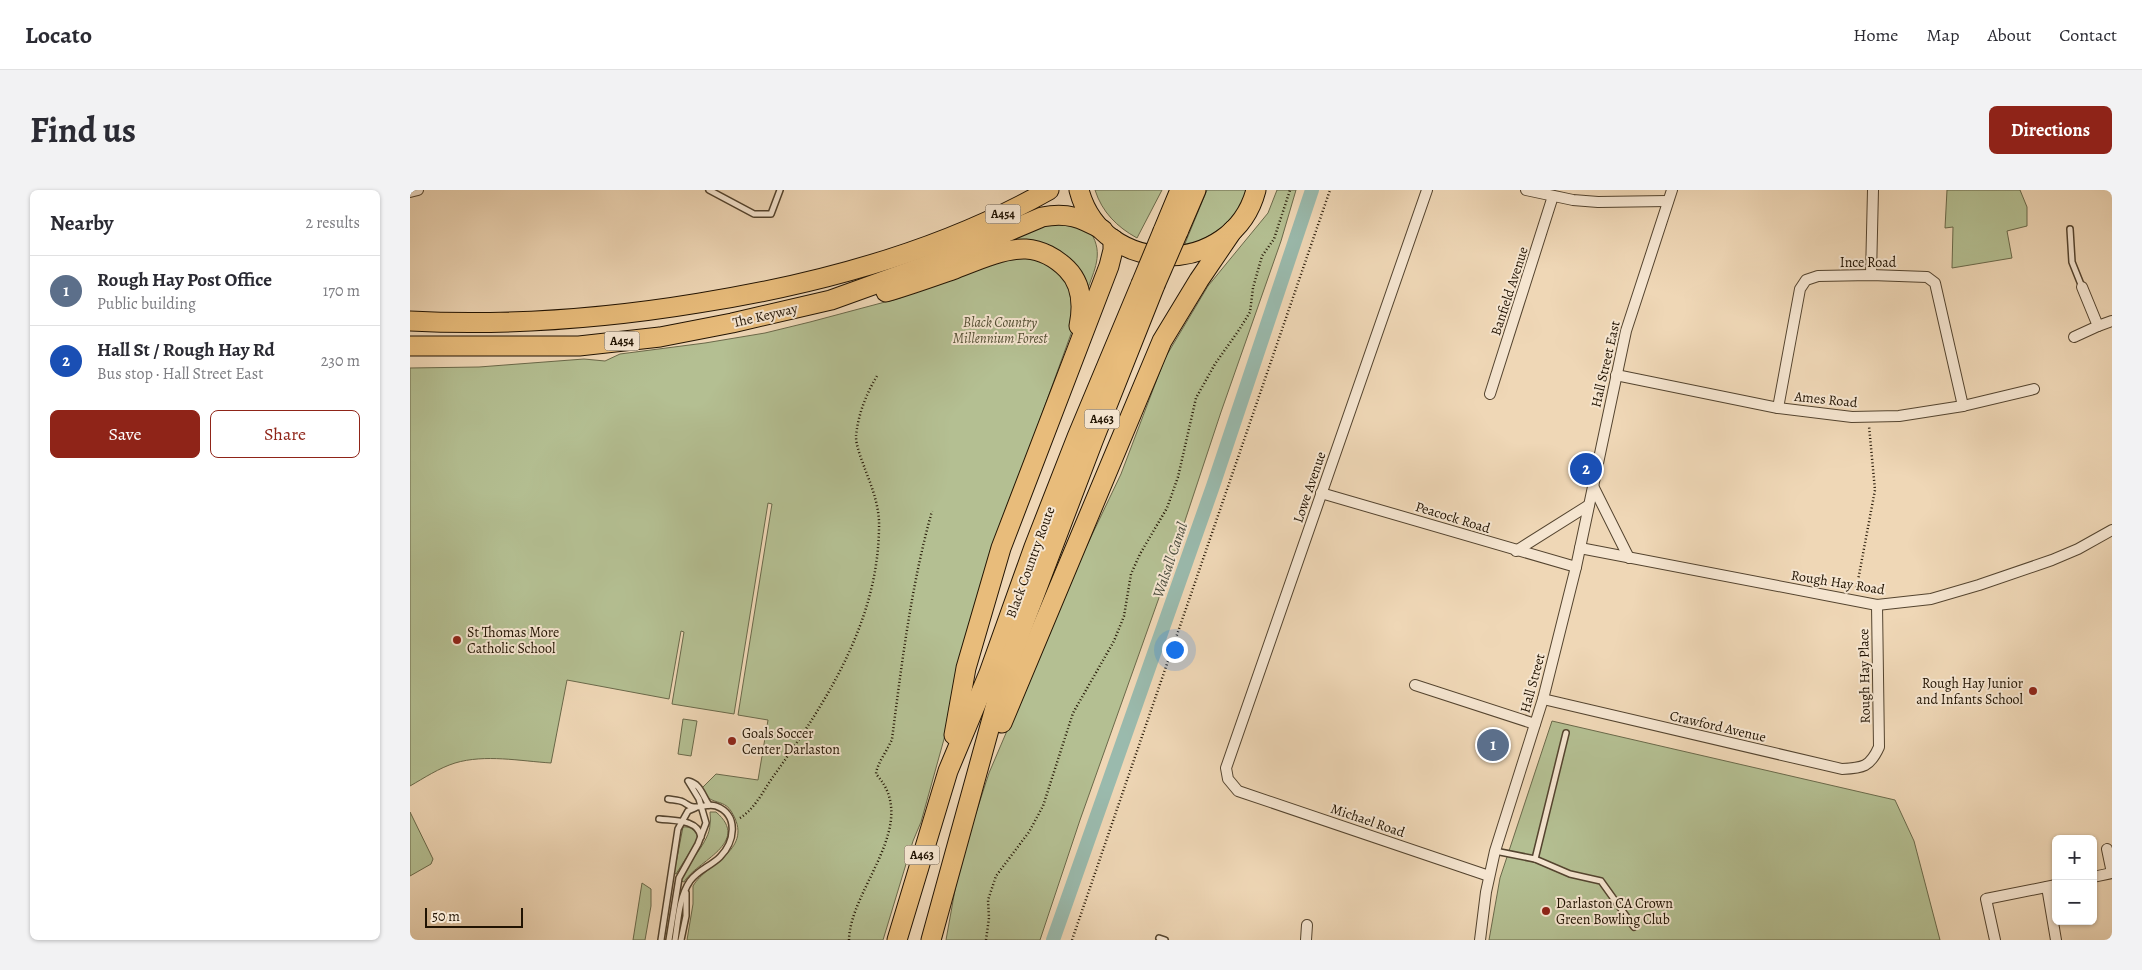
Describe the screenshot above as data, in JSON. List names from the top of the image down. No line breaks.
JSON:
{"streets":{"highway":["A454","The Keyway","A463","Black Country Route"],"street":["Ince Road","Banfield Avenue","Hall Street East","Ames Road","Lowe Avenue","Peacock Road","Rough Hay Road","Rough Hay Place","Hall Street","Crawford Avenue","Michael Road"]},"crossings":[["Ince Road","Ames Road"],["Hall Street East","Ames Road"],["Hall Street East","Rough Hay Road"],["Hall Street East","Hall Street"],["Lowe Avenue","Peacock Road"],["Lowe Avenue","Michael Road"],["Peacock Road","Hall Street"],["Rough Hay Road","Rough Hay Place"],["Rough Hay Road","Hall Street"],["Rough Hay Place","Crawford Avenue"],["Hall Street","Crawford Avenue"],["Hall Street","Michael Road"]],"water":["Walsall Canal"],"parks":["Black Country Millennium Forest"],"places":["St Thomas More Catholic School","Rough Hay Junior and Infants School","Goals Soccer Center Darlaston","Darlaston CA Crown Green Bowling Club"],"scale_bar":"50 m","page":{"header":"Locato","nav":["Home","Map","About","Contact"],"title":"Find us","buttons":["Directions",["Save","Share"]],"heading":["Nearby","2 results"],"list":[{"mark":"1","name":"Rough Hay Post Office","note":"Public building","value":"170 m"},{"mark":"2","name":"Hall St / Rough Hay Rd","note":"Bus stop · Hall Street East","value":"230 m"}],"pins":["2","1"],"map_buttons":["+","−"],"scale":"50 m"}}
